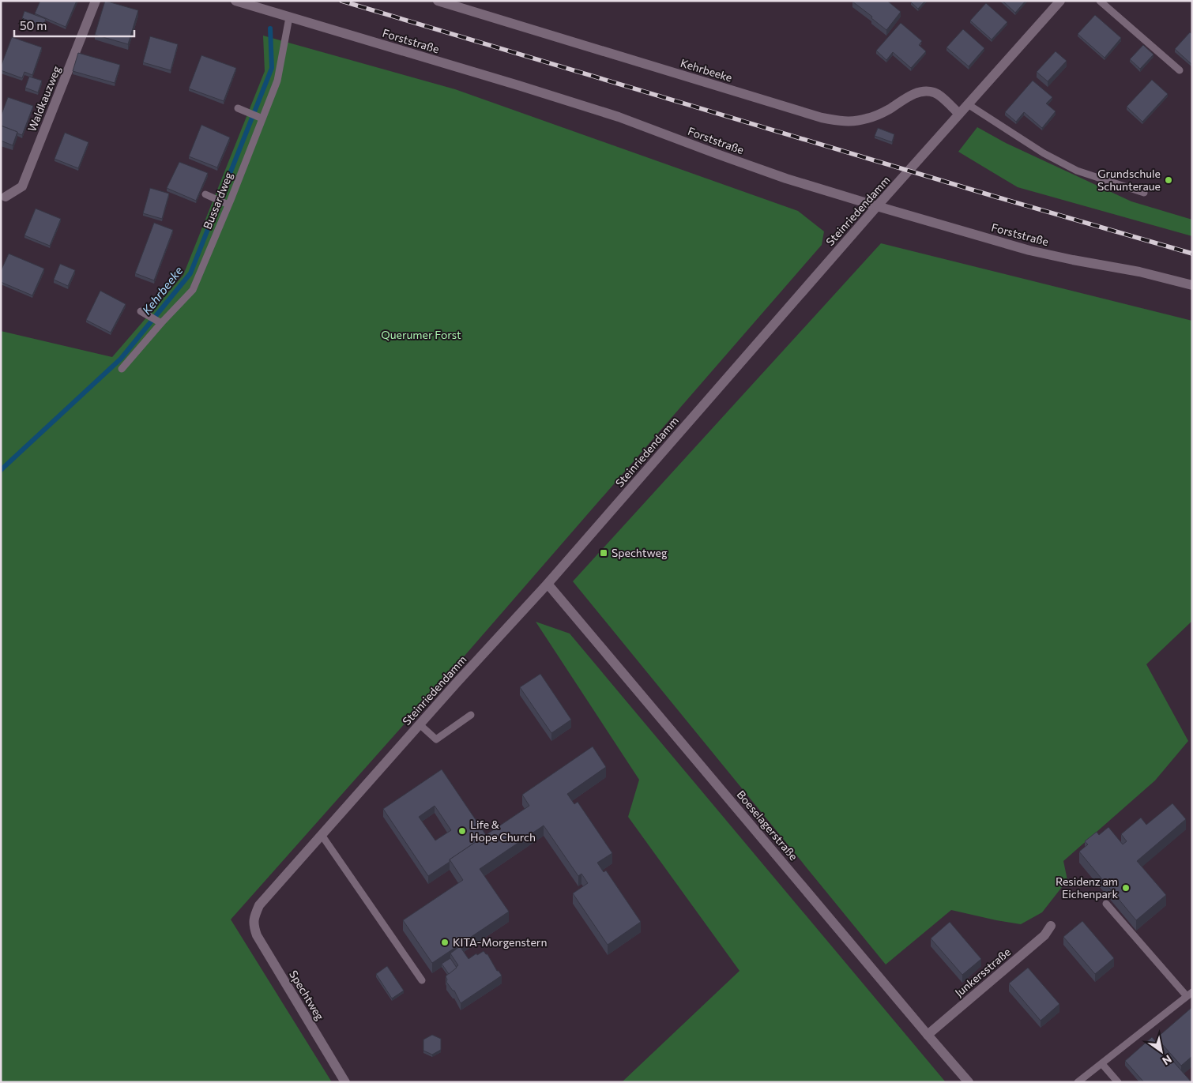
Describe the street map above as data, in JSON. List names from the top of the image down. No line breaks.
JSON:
{"streets":{"street":["Forststraße","Kehrbeeke","Waldkauzweg","Steinriedendamm","Boeselagerstraße","Junkersstraße","Spechtweg"],"lane":["Bussardweg"]},"crossings":[["Forststraße","Bussardweg"],["Forststraße","Steinriedendamm"],["Kehrbeeke","Steinriedendamm"],["Steinriedendamm","Boeselagerstraße"],["Steinriedendamm","Spechtweg"],["Boeselagerstraße","Junkersstraße"]],"water":["Kehrbeeke"],"parks":["Querumer Forst"],"places":{"other":["Grundschule Schunteraue","Life & Hope Church","Residenz am Eichenpark","KITA-Morgenstern"],"transit":["Spechtweg"]},"scale_bar":"50 m","north":"bottom right"}
